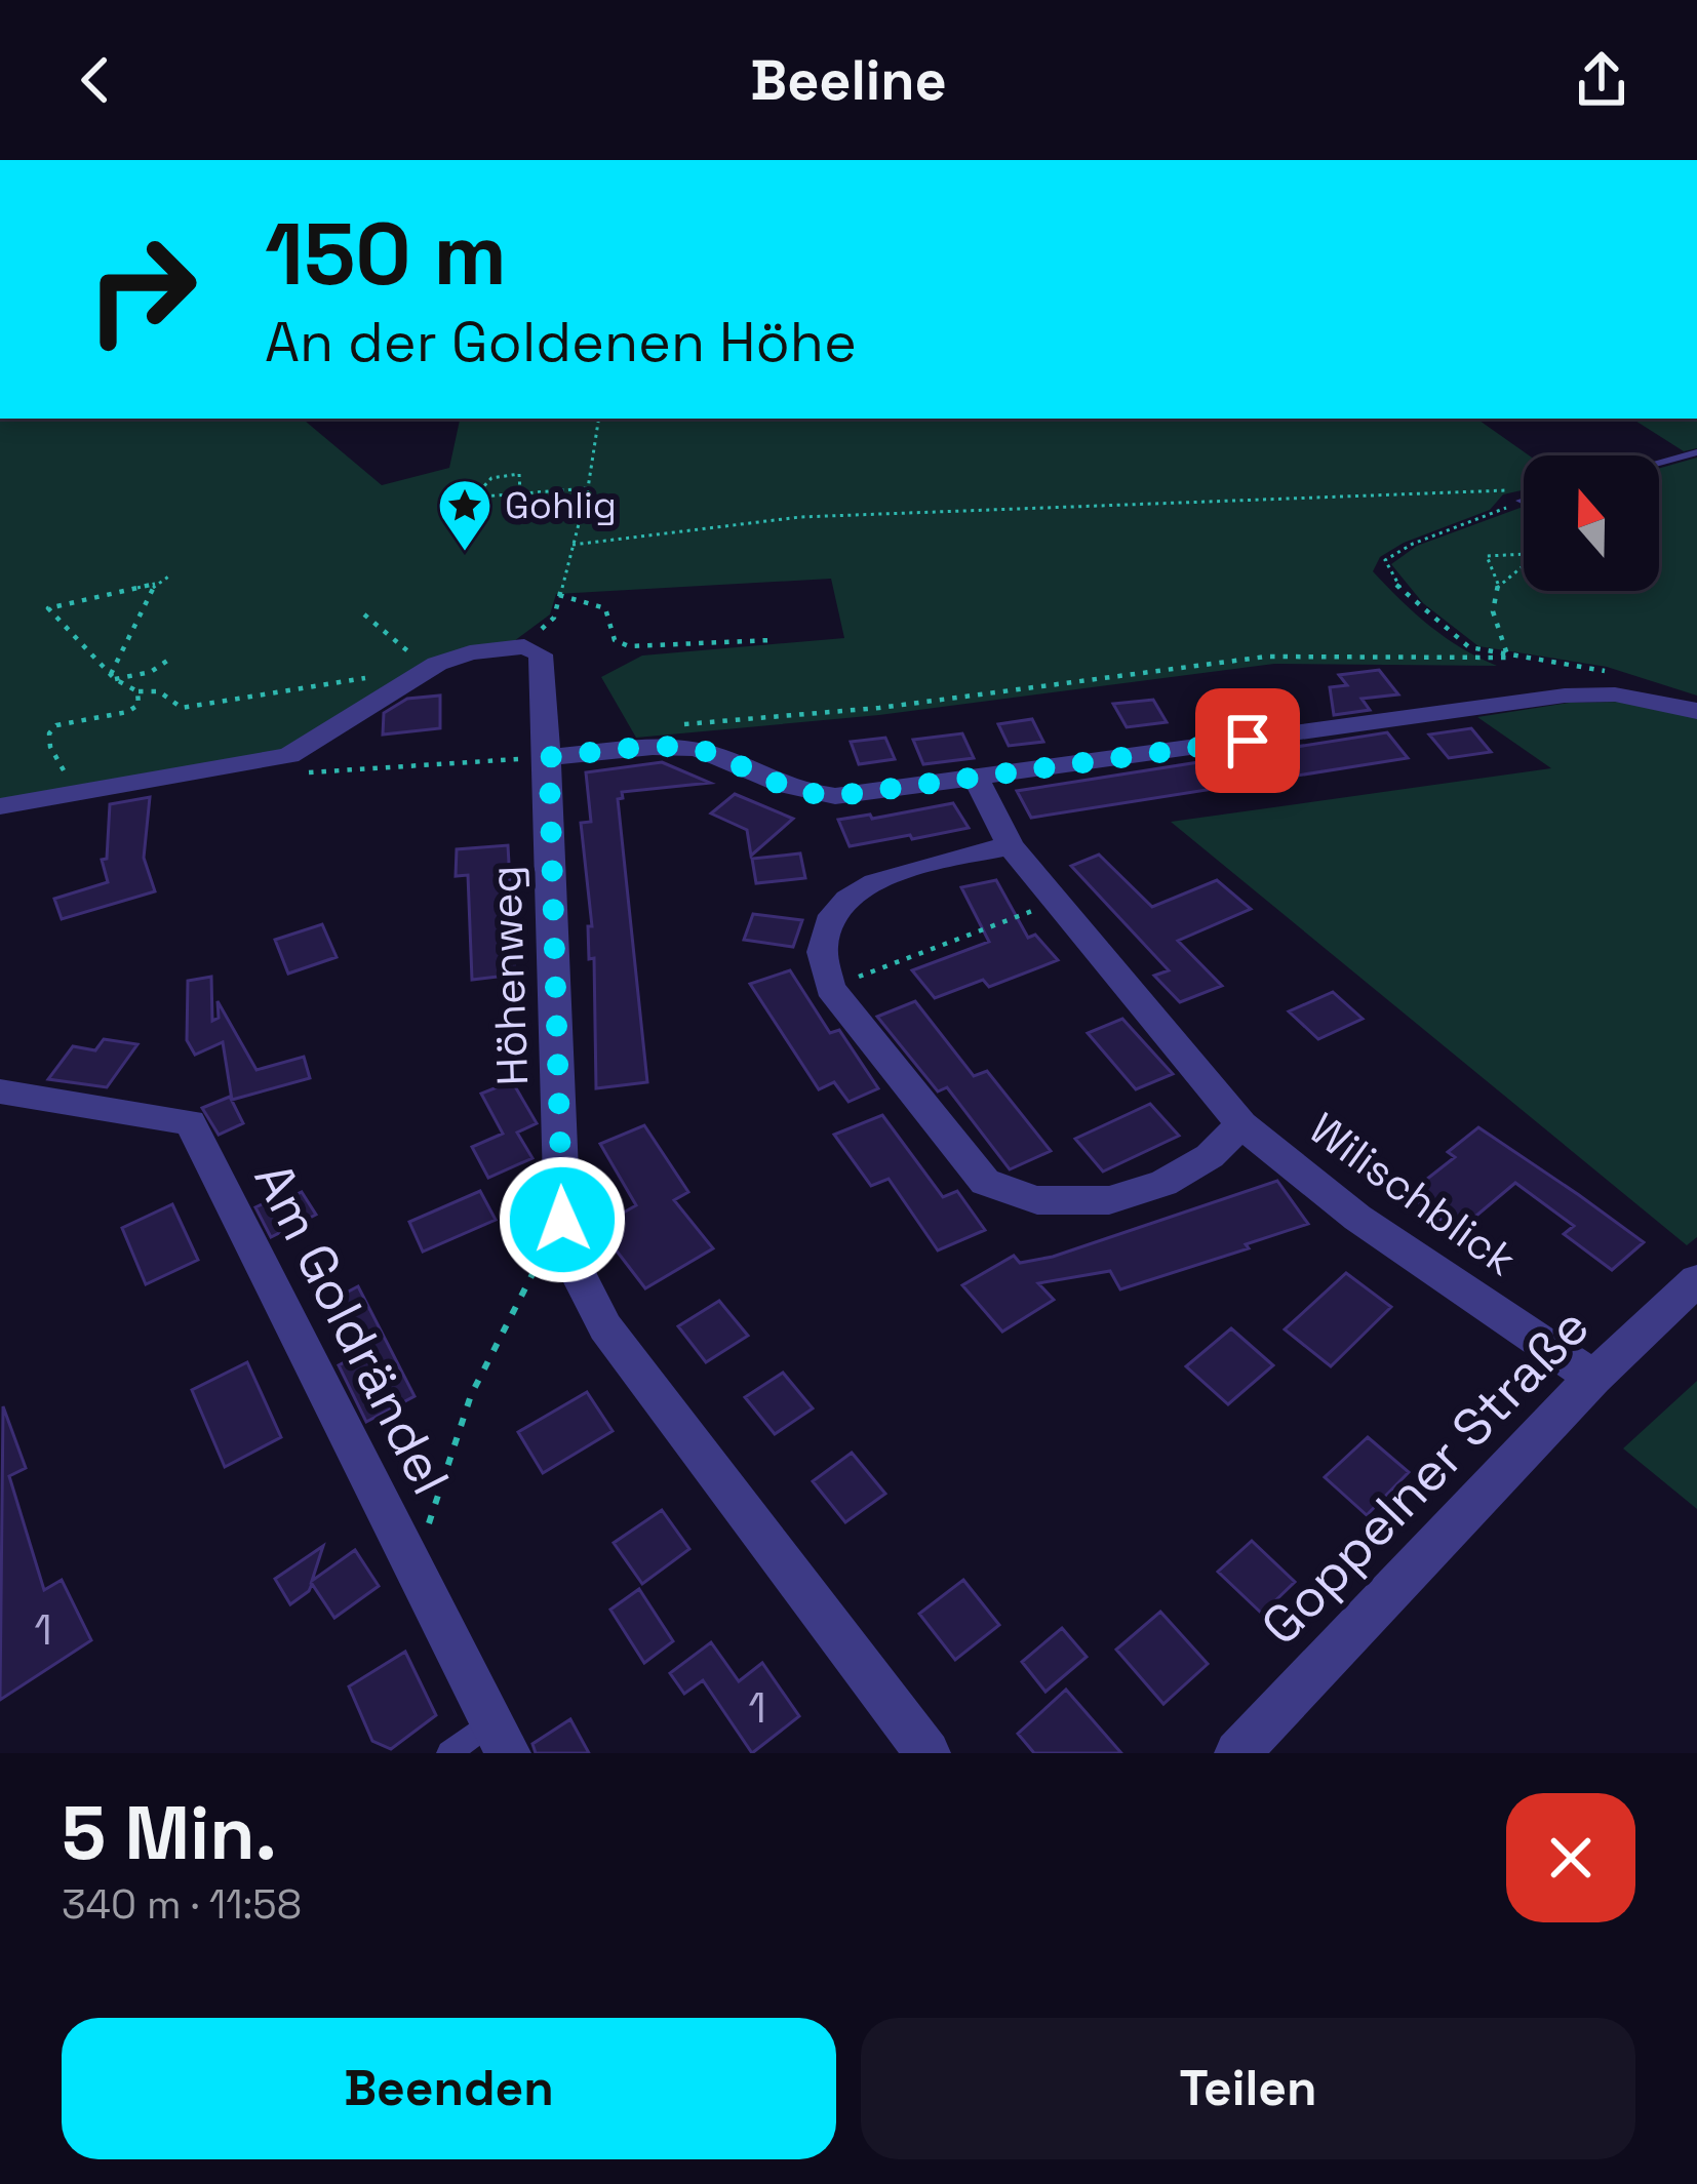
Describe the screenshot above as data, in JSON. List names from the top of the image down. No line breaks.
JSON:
{"streets":{"street":["Höhenweg","Wilischblick","Am Goldrändel","Goppelner Straße"]},"crossings":[["Wilischblick","Goppelner Straße"]],"places":{"place":["Gohlig"]},"house_numbers":["1","1"],"north":"top","page":{"header":"Beeline","turn":["150 m","An der Goldenen Höhe"],"heading":["5 Min.","340 m · 11:58"],"buttons":["Beenden","Teilen"]}}
